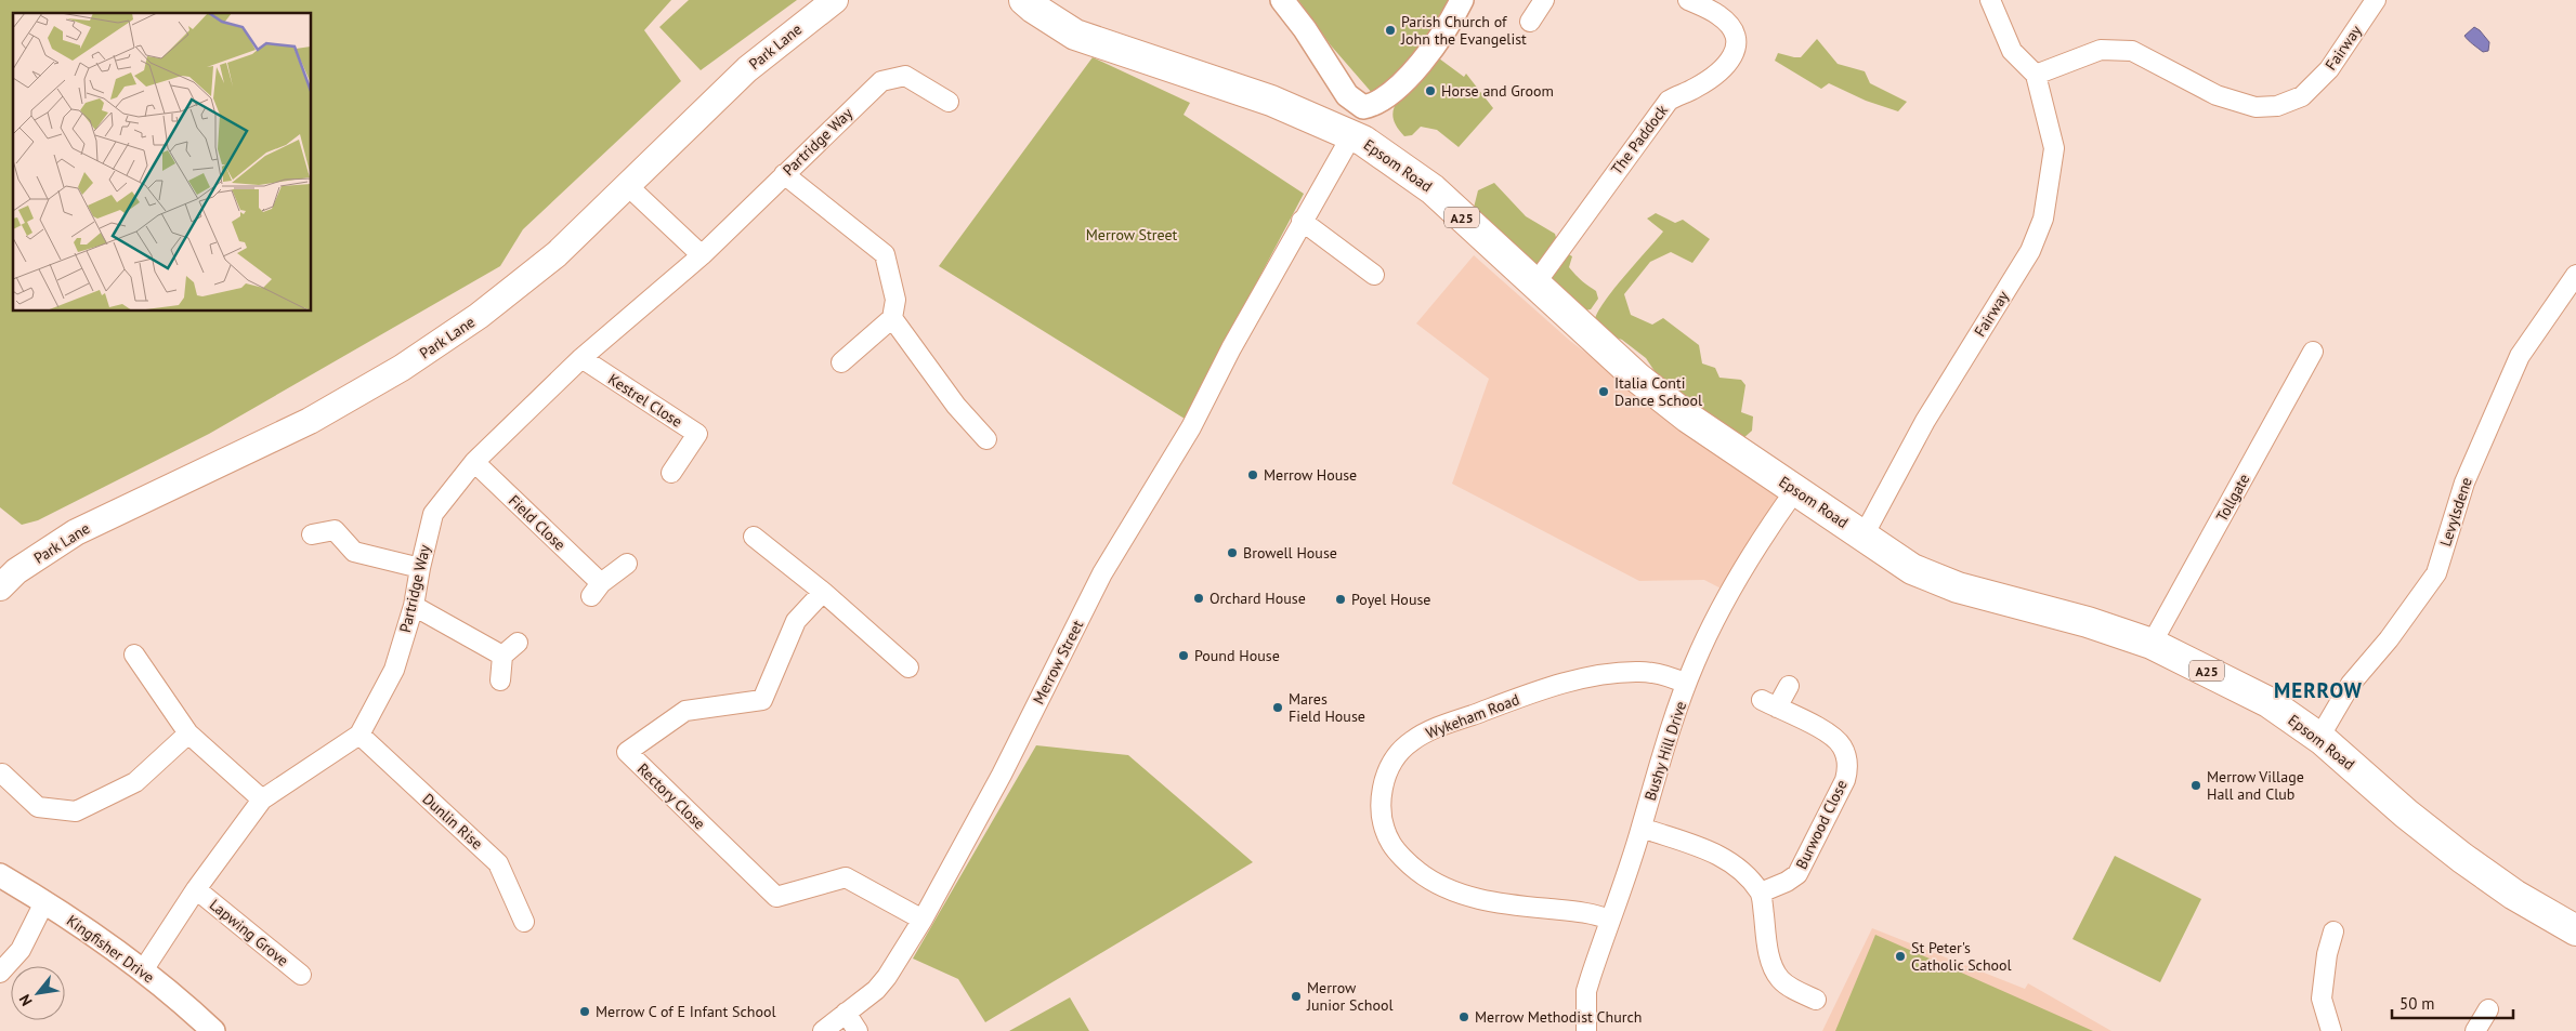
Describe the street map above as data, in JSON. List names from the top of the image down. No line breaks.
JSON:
{"streets":{"main road":["Park Lane","Epsom Road","A25"],"street":["Fairway","The Paddock","Partridge Way","Kestrel Close","Tollgate","Levylsdene","Field Close","Merrow Street","Wykeham Road","Bushy Hill Drive","Rectory Close","Dunlin Rise","Burwood Close","Lapwing Grove","Kingfisher Drive"]},"crossings":[["Fairway","Epsom Road"],["The Paddock","Epsom Road"],["Partridge Way","Kestrel Close"],["Partridge Way","Field Close"],["Partridge Way","Dunlin Rise"],["Partridge Way","Lapwing Grove"],["Partridge Way","Kingfisher Drive"],["Epsom Road","Tollgate"],["Epsom Road","Levylsdene"],["Epsom Road","Merrow Street"],["Epsom Road","Bushy Hill Drive"],["Merrow Street","Rectory Close"],["Wykeham Road","Bushy Hill Drive"]],"districts":["MERROW"],"parks":["Merrow Street"],"places":["Parish Church of John the Evangelist","Horse and Groom","Italia Conti Dance School","Merrow House","Browell House","Orchard House","Poyel House","Pound House","Mares Field House","Merrow Village Hall and Club","St Peter's Catholic School","Merrow Junior School","Merrow C of E Infant School","Merrow Methodist Church"],"scale_bar":"50 m","north":"bottom left"}
